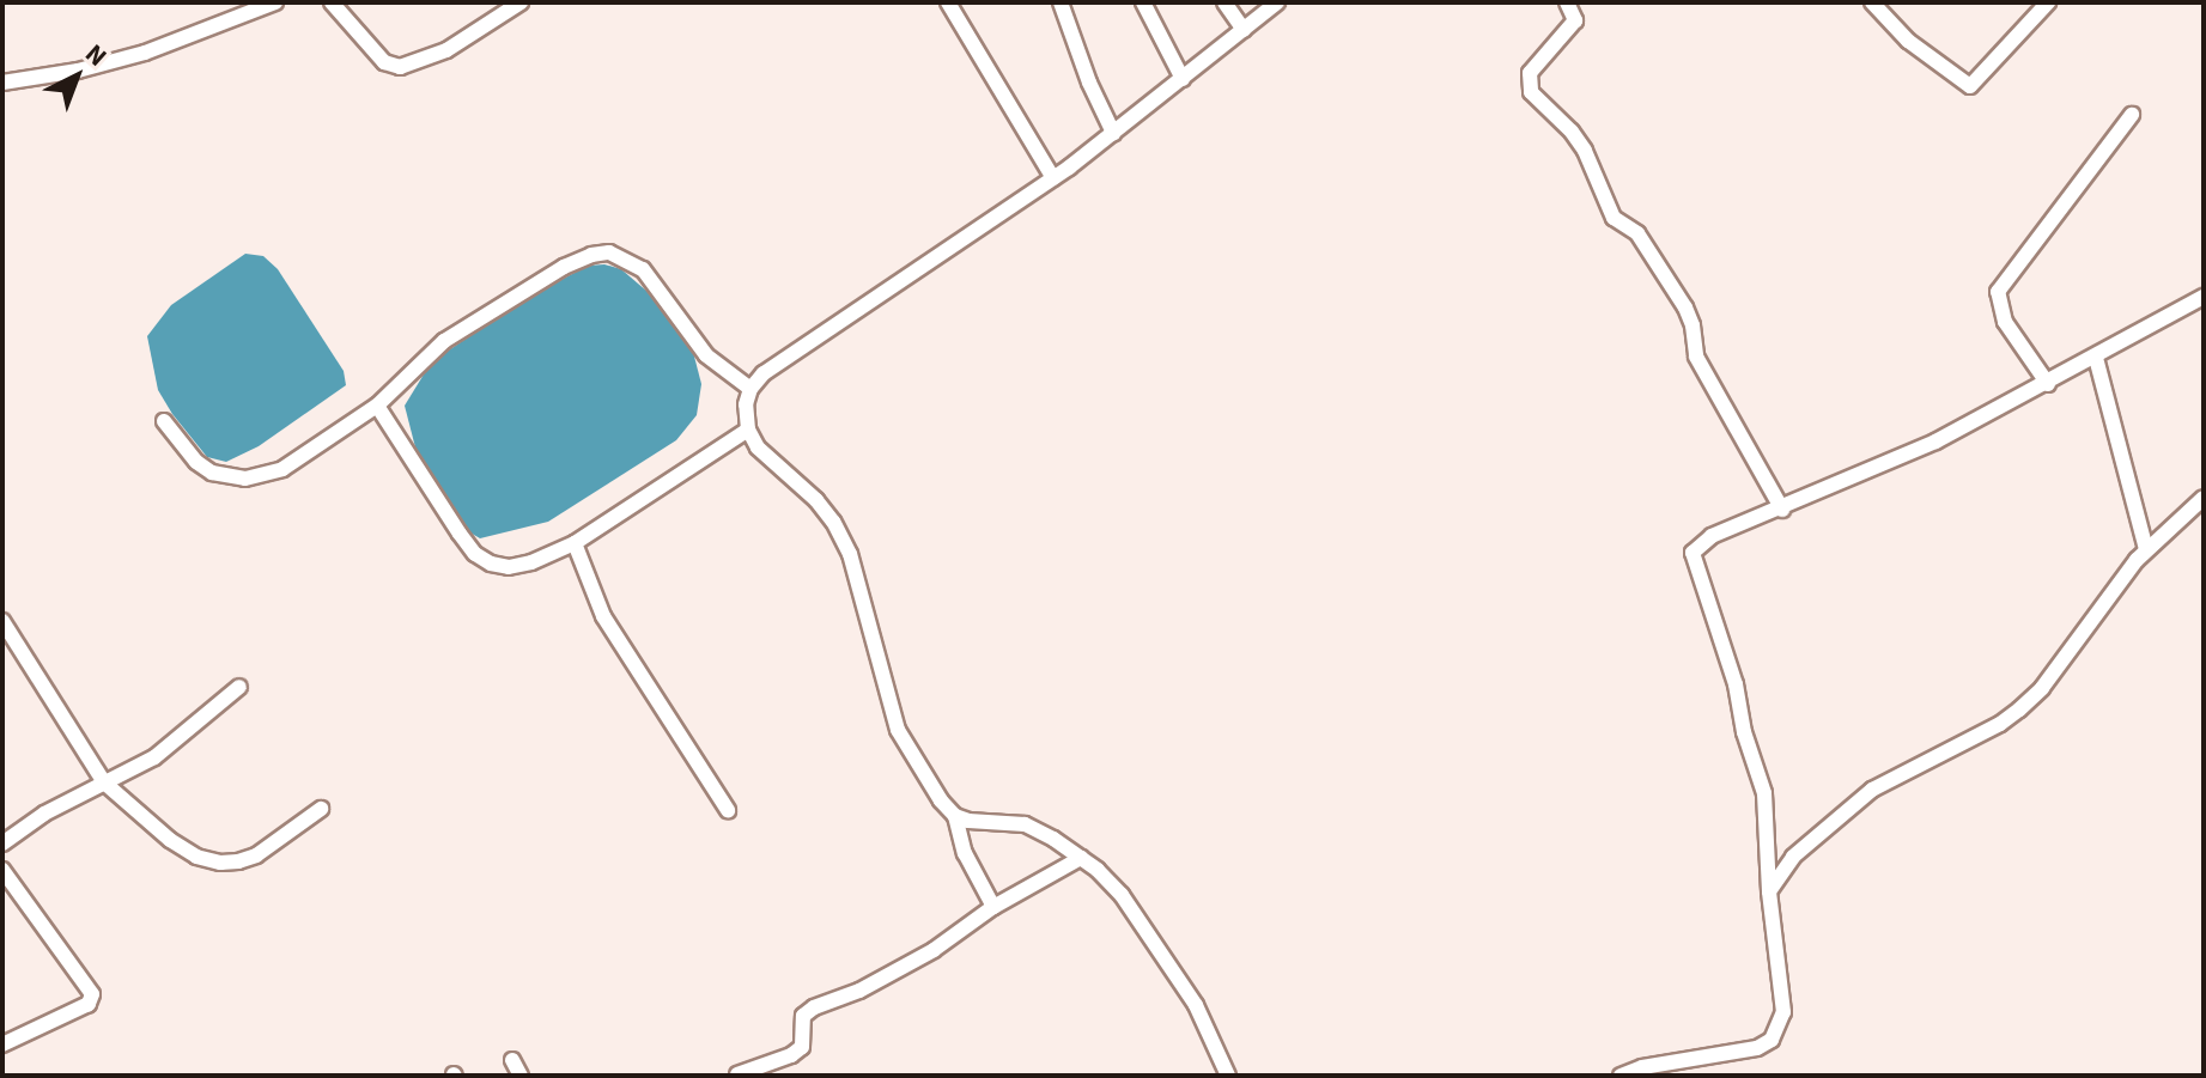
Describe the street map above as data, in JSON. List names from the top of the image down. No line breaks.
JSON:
{"north":"top right"}
